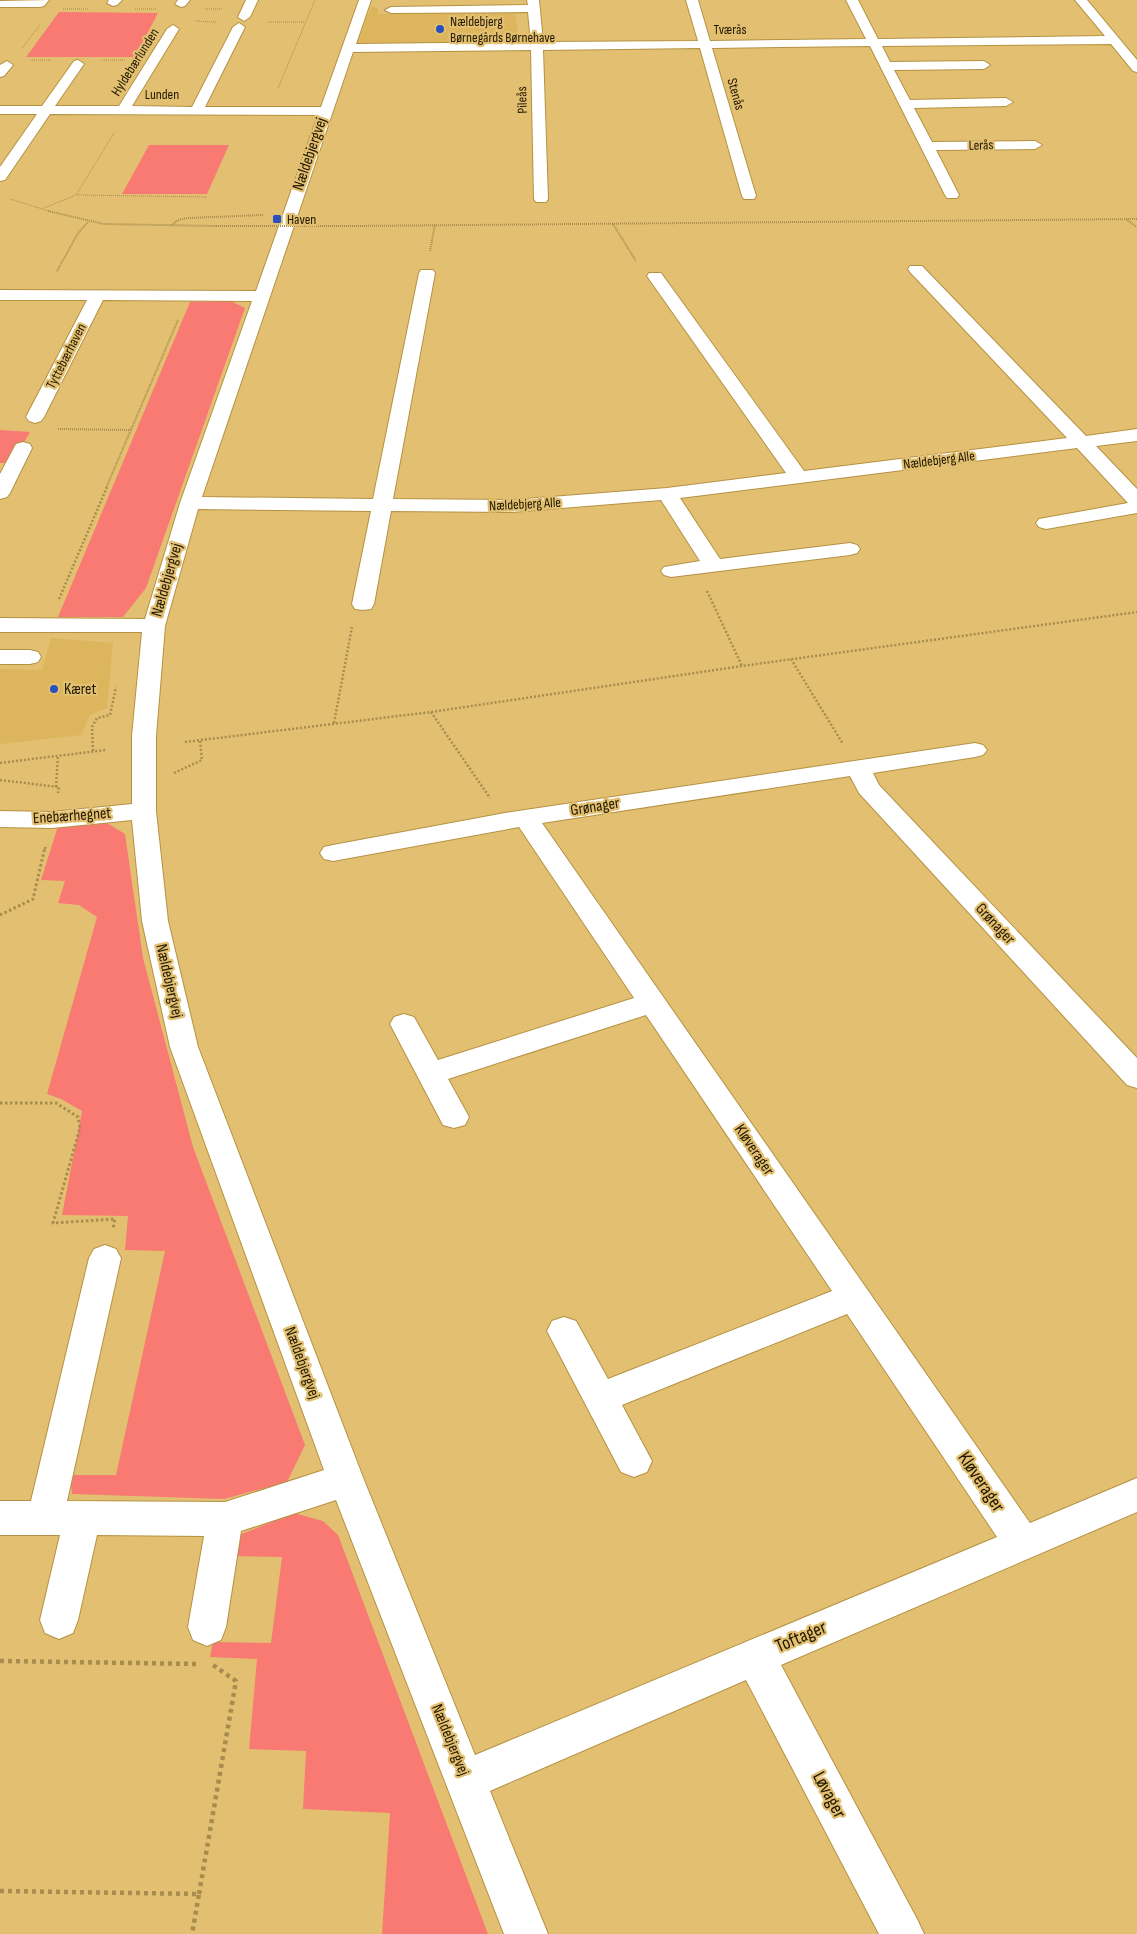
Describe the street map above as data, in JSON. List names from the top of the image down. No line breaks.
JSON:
{"streets":{"street":["Tværås","Hyldebærlunden","Lunden","Stenås","Pileås","Lerås","Nældebjergvej","Tyttebærhaven","Nældebjerg Alle","Grønager","Enebærhegnet","Kløverager","Toftager","Løvager"]},"crossings":[["Tværås","Stenås"],["Tværås","Pileås"],["Tværås","Nældebjergvej"],["Hyldebærlunden","Lunden"],["Lunden","Nældebjergvej"],["Nældebjergvej","Nældebjerg Alle"],["Nældebjergvej","Enebærhegnet"],["Nældebjergvej","Toftager"],["Grønager","Kløverager"],["Kløverager","Toftager"],["Toftager","Løvager"]],"places":{"other":["Nældebjerg Børnegårds Børnehave","Kæret"],"transit":["Haven"]}}
